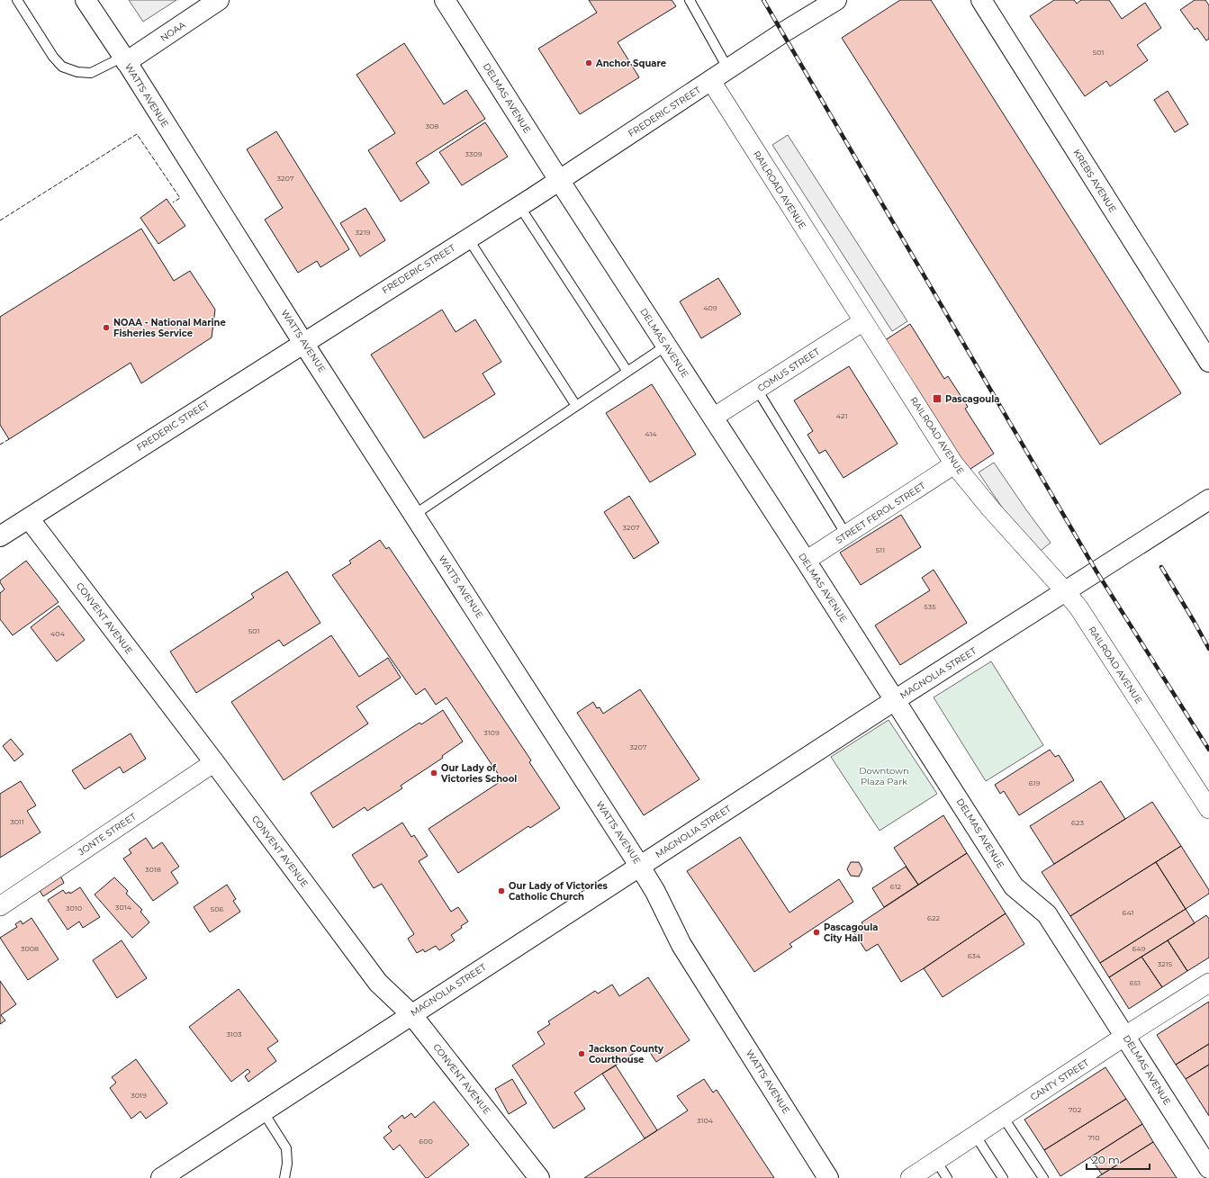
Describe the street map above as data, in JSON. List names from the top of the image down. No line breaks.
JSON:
{"streets":{"street":["NOAA","WATTS AVENUE","DELMAS AVENUE","FREDERIC STREET","KREBS AVENUE","RAILROAD AVENUE","COMUS STREET","STREET FEROL STREET","CONVENT AVENUE","MAGNOLIA STREET","JONTE STREET","CANTY STREET"]},"crossings":[["NOAA","WATTS AVENUE"],["WATTS AVENUE","FREDERIC STREET"],["WATTS AVENUE","MAGNOLIA STREET"],["DELMAS AVENUE","FREDERIC STREET"],["DELMAS AVENUE","COMUS STREET"],["DELMAS AVENUE","STREET FEROL STREET"],["DELMAS AVENUE","MAGNOLIA STREET"],["DELMAS AVENUE","CANTY STREET"],["FREDERIC STREET","RAILROAD AVENUE"],["FREDERIC STREET","CONVENT AVENUE"],["RAILROAD AVENUE","COMUS STREET"],["RAILROAD AVENUE","STREET FEROL STREET"],["RAILROAD AVENUE","MAGNOLIA STREET"],["CONVENT AVENUE","MAGNOLIA STREET"],["CONVENT AVENUE","JONTE STREET"]],"parks":["Downtown Plaza Park"],"places":{"other":["Anchor Square","NOAA - National Marine Fisheries Service","Our Lady of Victories School","Our Lady of Victories Catholic Church","Pascagoula City Hall","Jackson County Courthouse"],"transit":["Pascagoula"]},"house_numbers":["501","308","3309","3207","3219","409","421","414","3207","511","535","501","404","3109","3207","619","3011","623","3018","612","3014","3010","506","641","622","3008","649","634","3215","651","3103","3019","702","3104","710","600"],"scale_bar":"20 m"}
